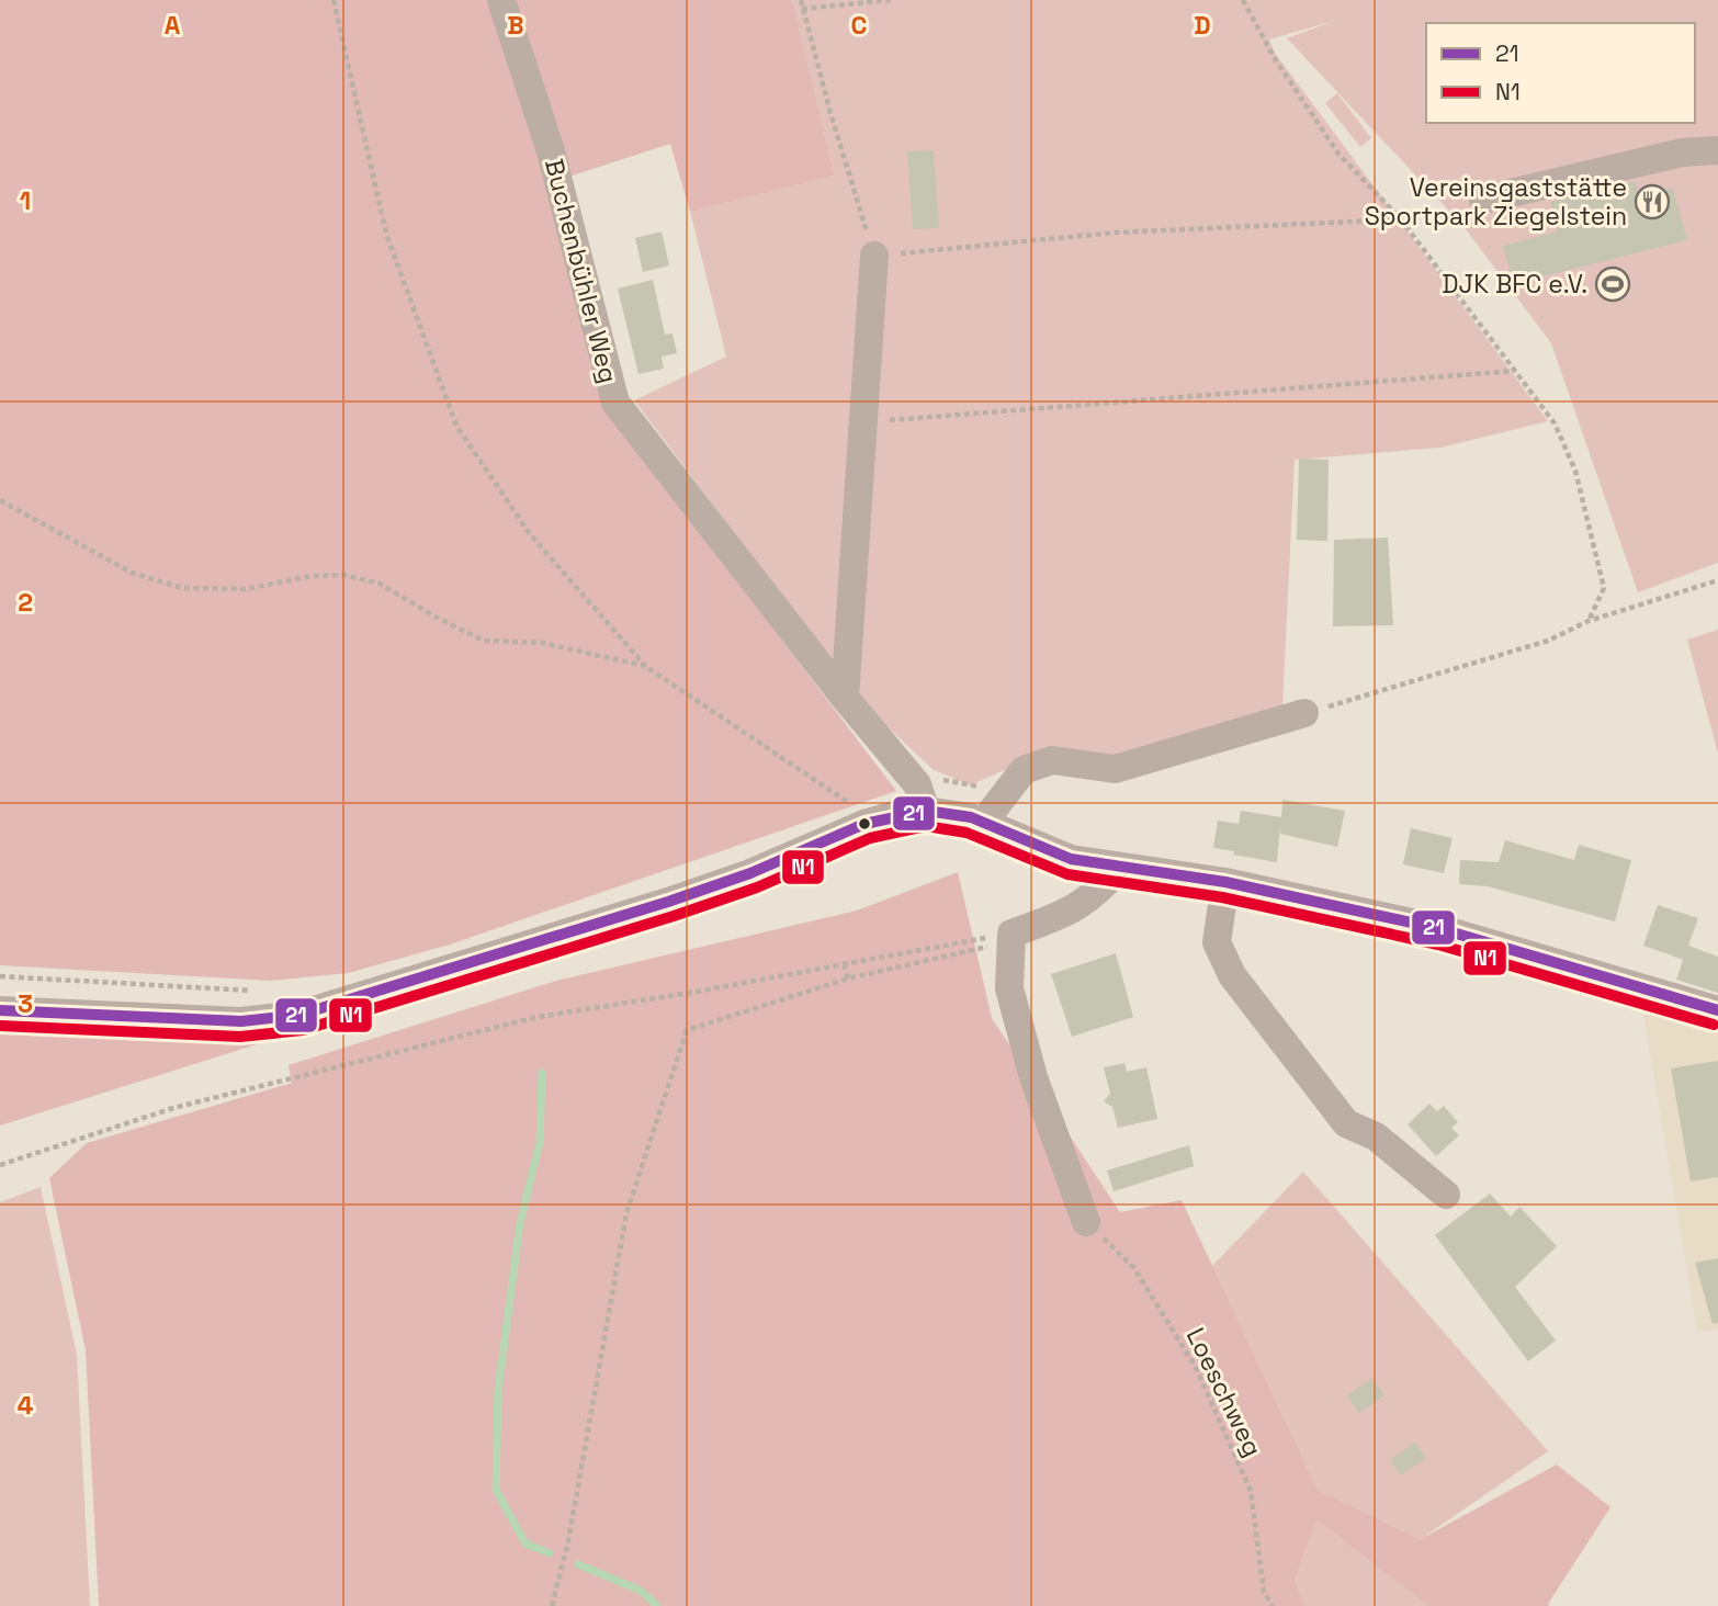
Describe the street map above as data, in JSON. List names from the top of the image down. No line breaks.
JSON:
{"streets":{"street":["Buchenbühler Weg"],"path":["Loeschweg"]},"places":{"restaurant":["Vereinsgaststätte Sportpark Ziegelstein"],"sports":["DJK BFC e.V."]},"lines":["transit line 21","transit line N1"],"legend":["21","N1"],"grid":{"columns":["A","B","C","D"],"rows":["1","2","3","4"]}}
